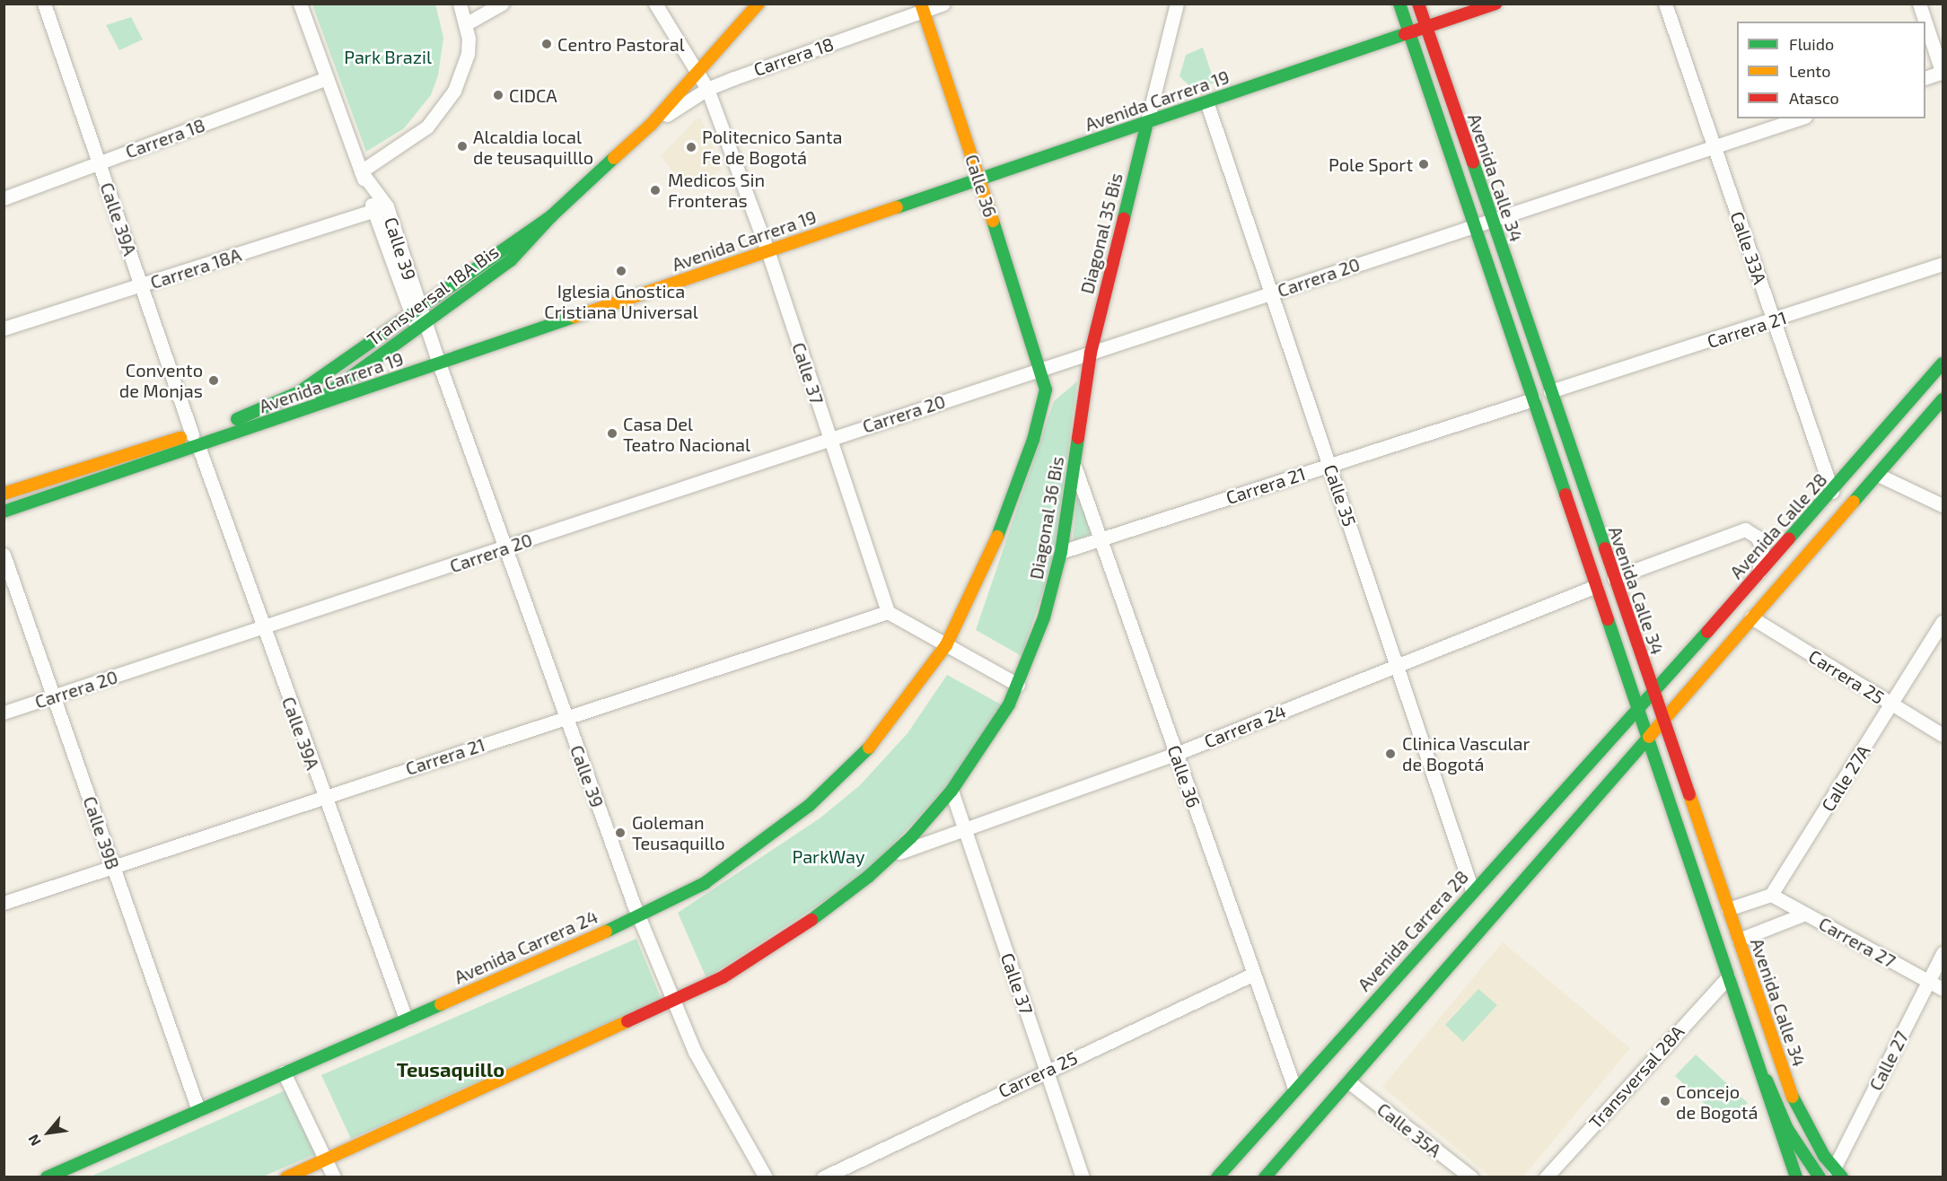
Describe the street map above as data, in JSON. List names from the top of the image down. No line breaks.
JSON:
{"streets":{"main road":["Avenida Carrera 19","Avenida Calle 34","Calle 36","Diagonal 35 Bis","Transversal 18A Bis","Diagonal 36 Bis","Avenida Calle 28","Avenida Carrera 28","Avenida Carrera 24"],"street":["Carrera 18","Calle 39A","Calle 33A","Calle 39","Carrera 18A","Carrera 20","Carrera 21","Calle 37","Calle 35","Carrera 25","Carrera 24","Calle 27A","Calle 39B","Carrera 27","Calle 27","Transversal 28A","Calle 35A"]},"crossings":[["Carrera 18","Calle 36"],["Carrera 18","Calle 39A"],["Carrera 18","Calle 39"],["Carrera 18","Transversal 18A Bis"],["Carrera 18","Calle 37"],["Avenida Carrera 19","Avenida Calle 34"],["Avenida Carrera 19","Calle 36"],["Avenida Carrera 19","Calle 39A"],["Avenida Carrera 19","Diagonal 35 Bis"],["Avenida Carrera 19","Calle 39"],["Avenida Carrera 19","Transversal 18A Bis"],["Avenida Carrera 19","Calle 37"],["Avenida Carrera 19","Calle 35"],["Avenida Calle 34","Carrera 20"],["Avenida Calle 34","Carrera 21"],["Avenida Calle 34","Avenida Calle 28"],["Avenida Calle 34","Carrera 24"],["Avenida Calle 34","Avenida Carrera 28"],["Avenida Calle 34","Calle 27"],["Avenida Calle 34","Transversal 28A"],["Calle 36","Carrera 20"],["Calle 36","Carrera 21"],["Calle 36","Diagonal 36 Bis"],["Calle 36","Carrera 25"],["Calle 36","Carrera 24"],["Calle 36","Avenida Carrera 28"],["Calle 39A","Carrera 18A"],["Calle 39A","Carrera 20"],["Calle 39A","Carrera 21"],["Calle 39A","Avenida Carrera 24"],["Diagonal 35 Bis","Carrera 20"],["Diagonal 35 Bis","Diagonal 36 Bis"],["Calle 33A","Carrera 20"],["Calle 33A","Carrera 21"],["Calle 33A","Avenida Calle 28"],["Calle 39","Carrera 18A"],["Calle 39","Carrera 20"],["Calle 39","Transversal 18A Bis"],["Calle 39","Carrera 21"],["Calle 39","Avenida Carrera 24"],["Carrera 20","Calle 37"],["Carrera 20","Calle 35"],["Carrera 20","Diagonal 36 Bis"],["Carrera 20","Calle 39B"],["Transversal 18A Bis","Calle 37"],["Carrera 21","Calle 37"],["Carrera 21","Calle 35"],["Carrera 21","Diagonal 36 Bis"],["Carrera 21","Calle 39B"],["Calle 37","Carrera 25"],["Calle 37","Carrera 24"],["Calle 35","Carrera 24"],["Calle 35","Avenida Carrera 28"],["Diagonal 36 Bis","Avenida Carrera 24"],["Avenida Calle 28","Avenida Carrera 28"],["Carrera 25","Calle 27A"],["Calle 27A","Carrera 27"],["Calle 39B","Avenida Carrera 24"],["Carrera 27","Calle 27"]],"districts":["Teusaquillo"],"parks":["Park Brazil","ParkWay"],"places":["Centro Pastoral","CIDCA","Alcaldia local de teusaquilllo","Politecnico Santa Fe de Bogotá","Pole Sport","Medicos Sin Fronteras","Iglesia Gnostica Cristiana Universal","Convento de Monjas","Casa Del Teatro Nacional","Clinica Vascular de Bogotá","Goleman Teusaquillo","Concejo de Bogotá"],"legend":["Fluido","Lento","Atasco"],"north":"bottom left"}
